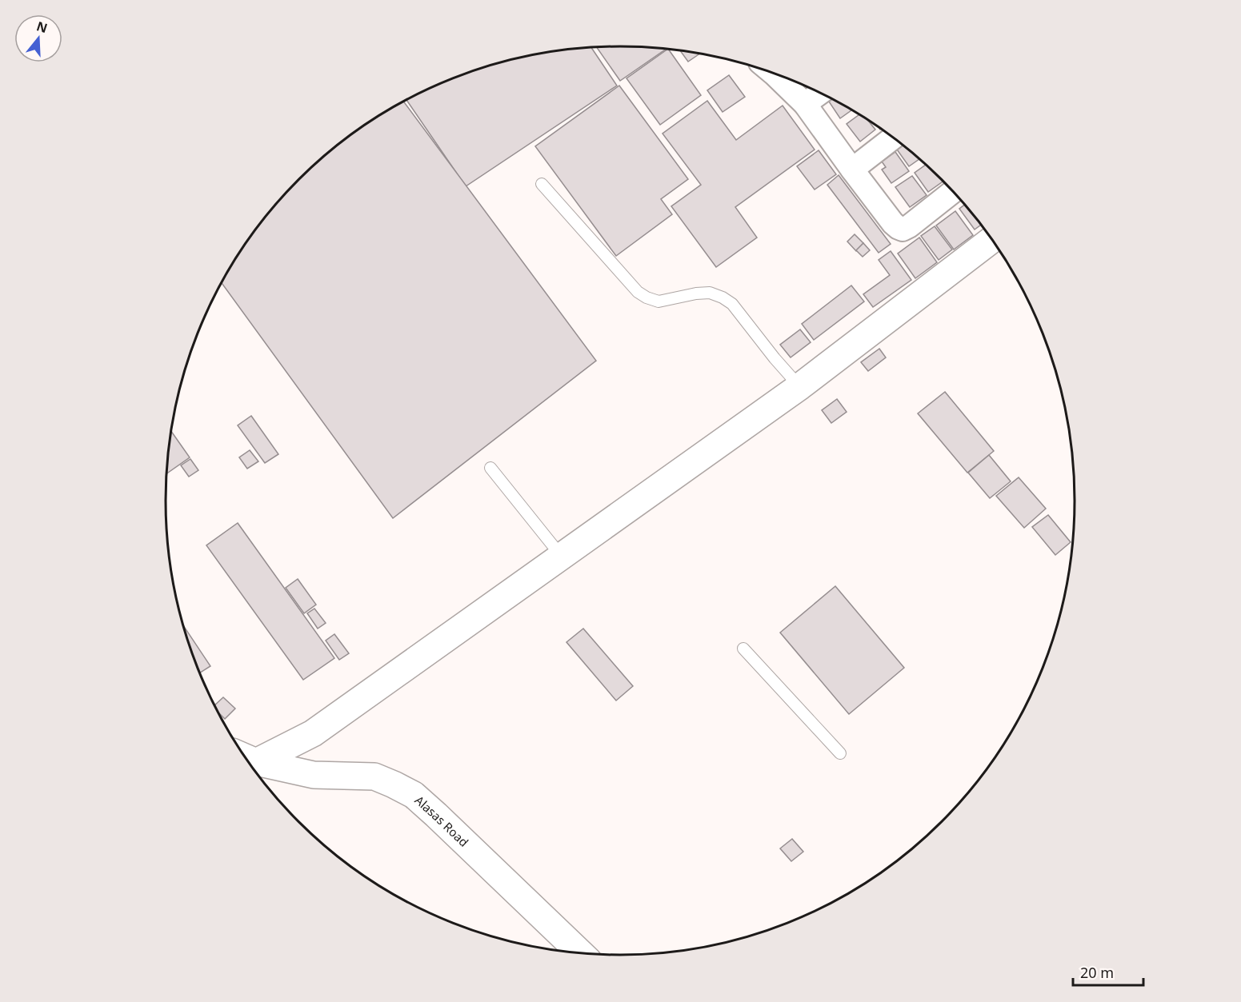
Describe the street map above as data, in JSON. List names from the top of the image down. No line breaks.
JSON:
{"streets":{"street":["Alasas Road"]},"scale_bar":"20 m","north":"top"}
